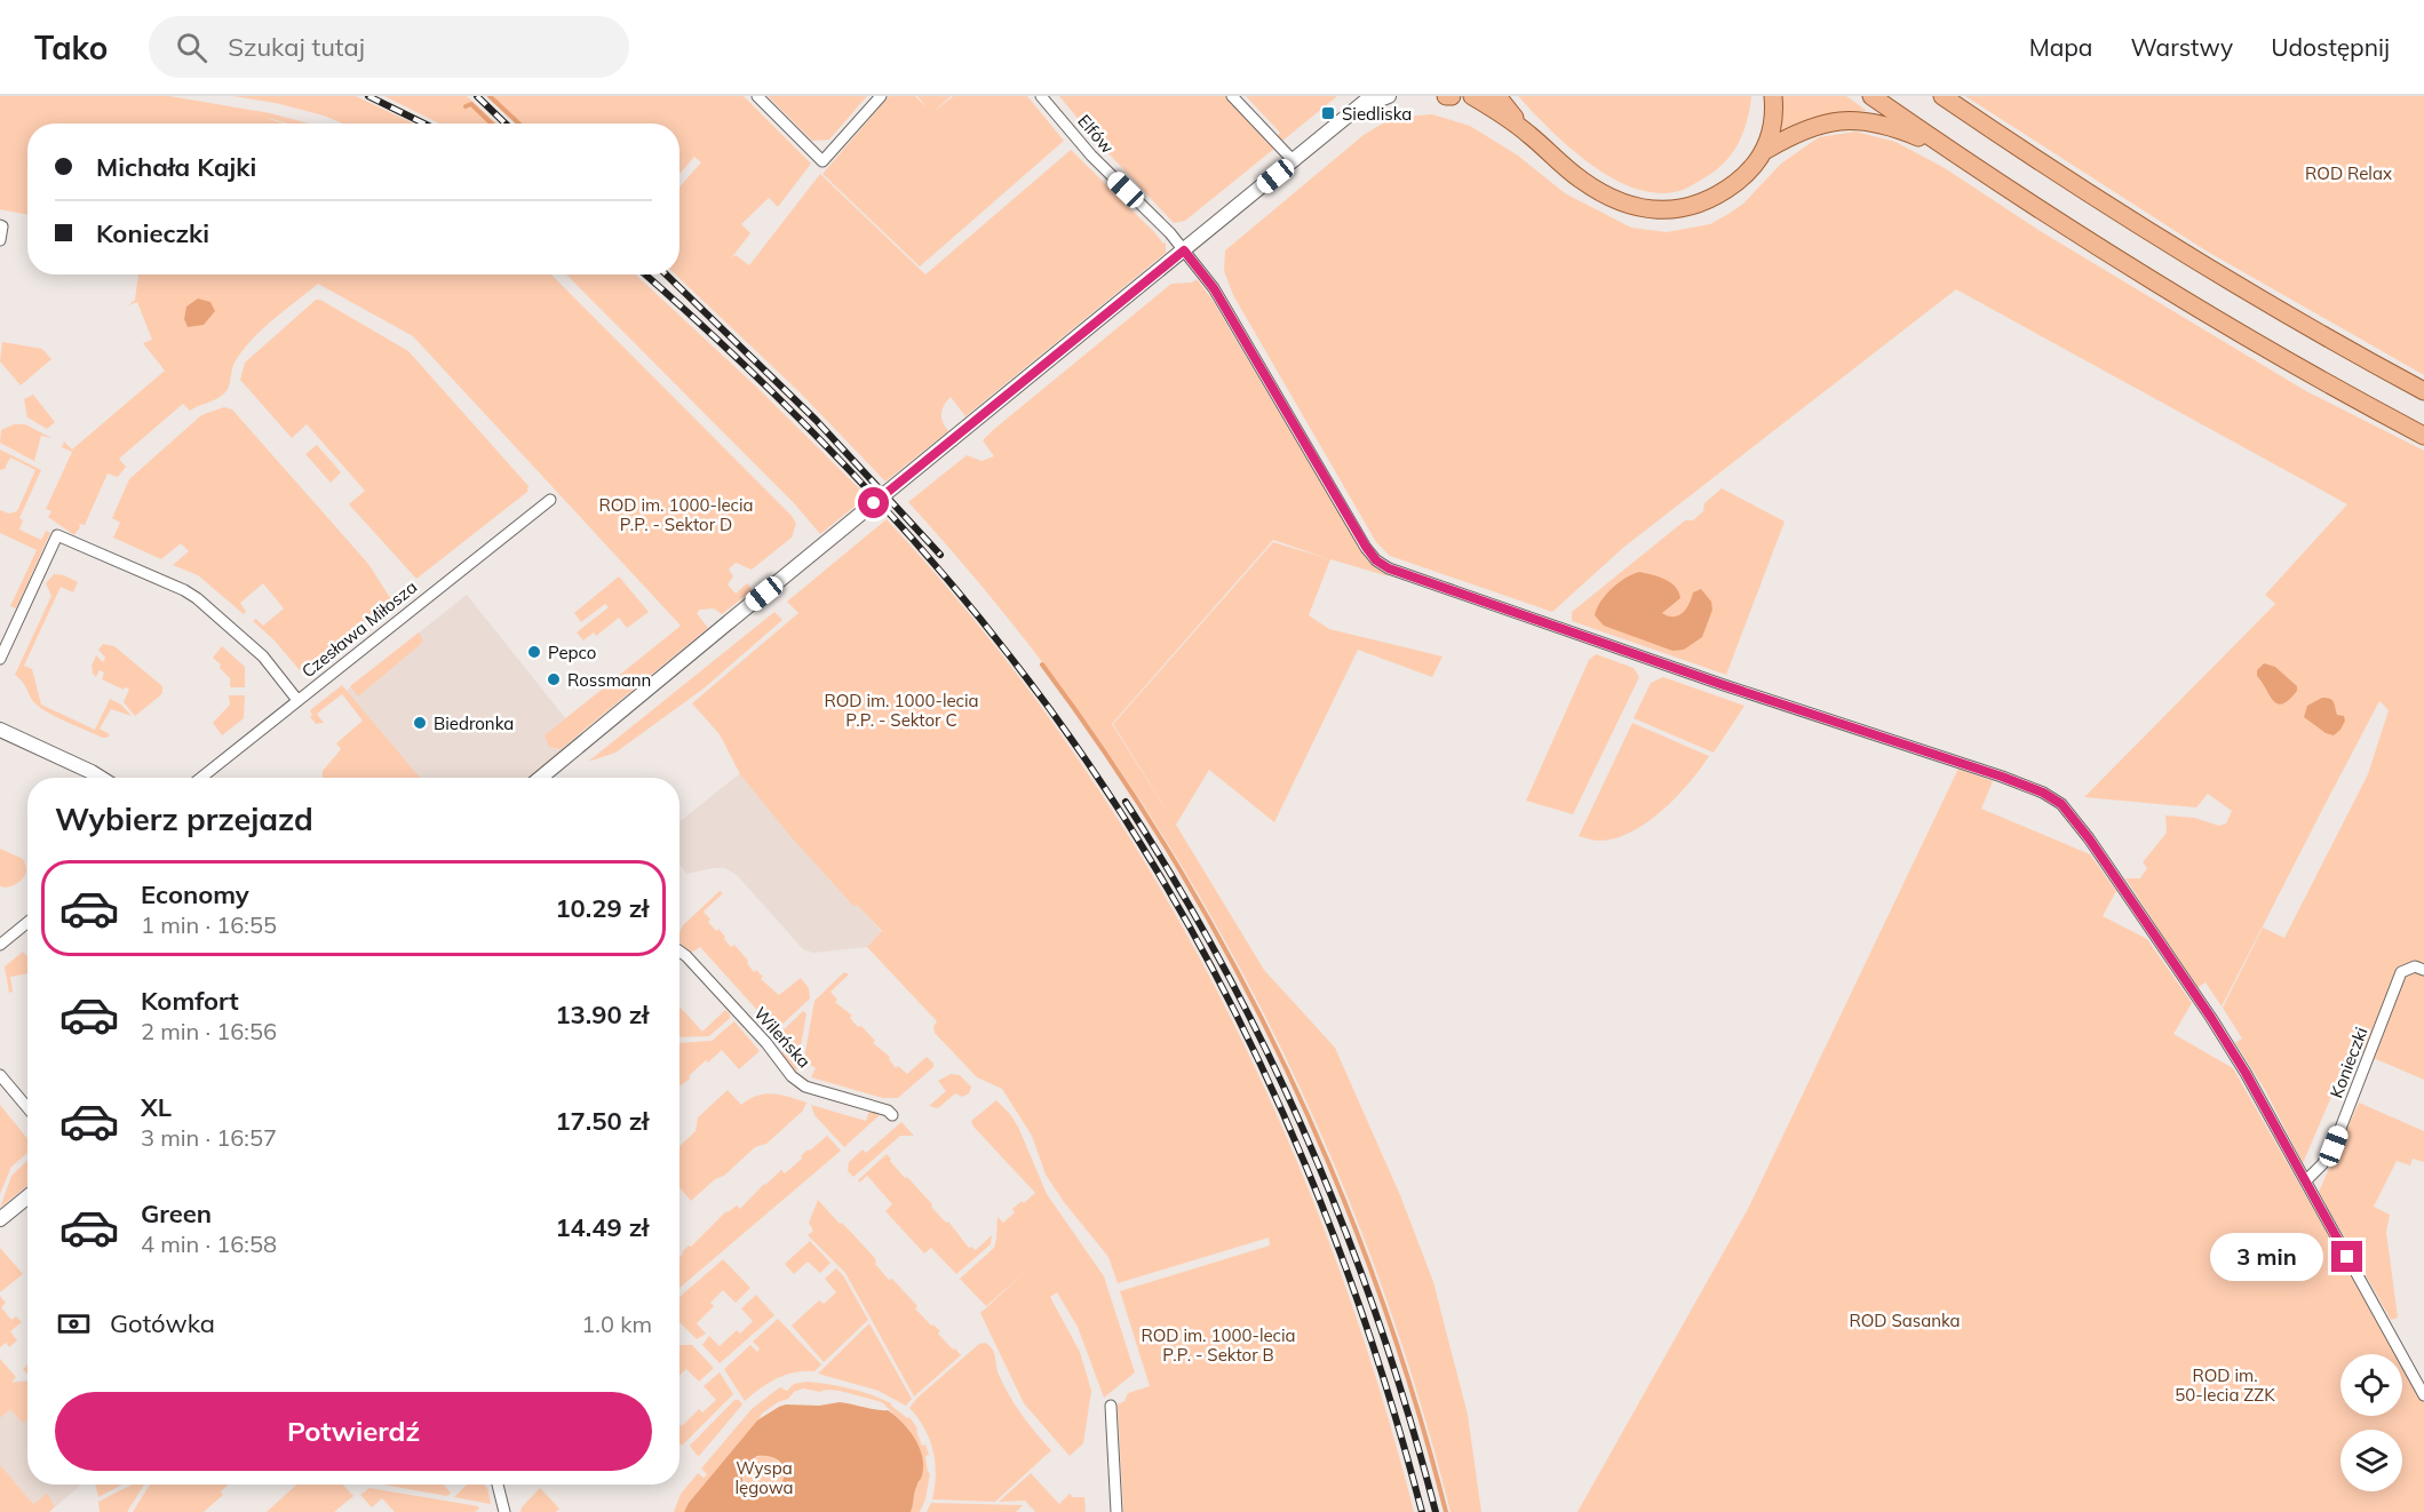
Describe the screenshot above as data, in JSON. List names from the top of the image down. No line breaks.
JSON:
{"streets":{"street":["Elfów","Czesława Miłosza","Wileńska","Konieczki"]},"parks":["ROD Relax","ROD im. 1000-lecia P.P. - Sektor D","ROD im. 1000-lecia P.P. - Sektor C","ROD Sasanka","ROD im. 1000-lecia P.P. - Sektor B","ROD im. 50-lecia ZZK","Wyspa lęgowa"],"places":{"transit":["Siedliska"],"other":["Pepco","Rossmann","Biedronka"]},"page":{"header":"Tako","search":"Szukaj tutaj","nav":["Mapa","Warstwy","Udostępnij"],"banner":["Michała Kajki","Konieczki"],"heading":"Wybierz przejazd","list":[{"name":"Economy","note":"1 min · 16:55","value":"10.29 zł"},{"name":"Komfort","note":"2 min · 16:56","value":"13.90 zł"},{"name":"XL","note":"3 min · 16:57","value":"17.50 zł"},{"name":"Green","note":"4 min · 16:58","value":"14.49 zł"}],"bubble":"3 min","pay":["Gotówka","1.0 km"],"buttons":"Potwierdź"}}
